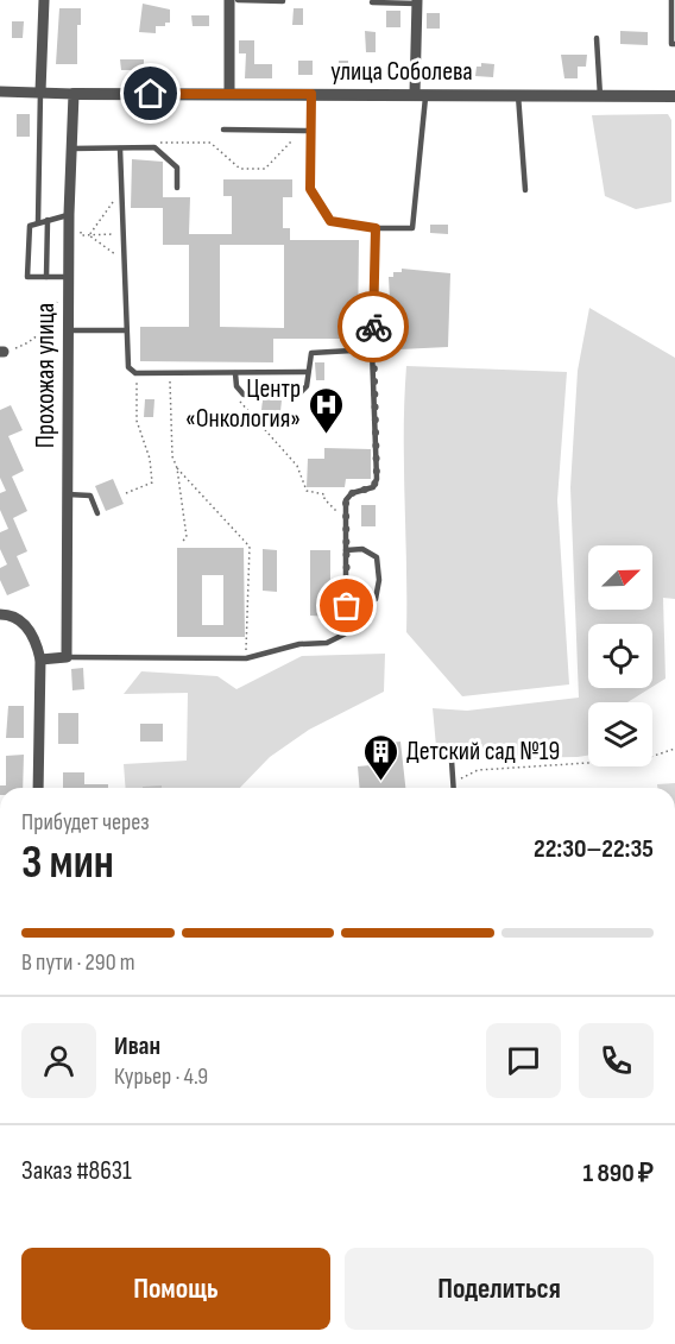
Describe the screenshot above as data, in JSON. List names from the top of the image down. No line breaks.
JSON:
{"streets":{"street":["улица Соболева","Прохожая улица"]},"crossings":[["улица Соболева","Прохожая улица"]],"places":{"hospital":["Центр «Онкология»"],"building":["Детский сад №19"]},"north":"top right","page":{"heading":["3 мин","Прибудет через","22:30–22:35"],"panel":["Иван","Курьер · 4.9","Заказ #8631","1 890 ₽"],"bar":"В пути · 290 m","buttons":["Помощь","Поделиться"]}}
